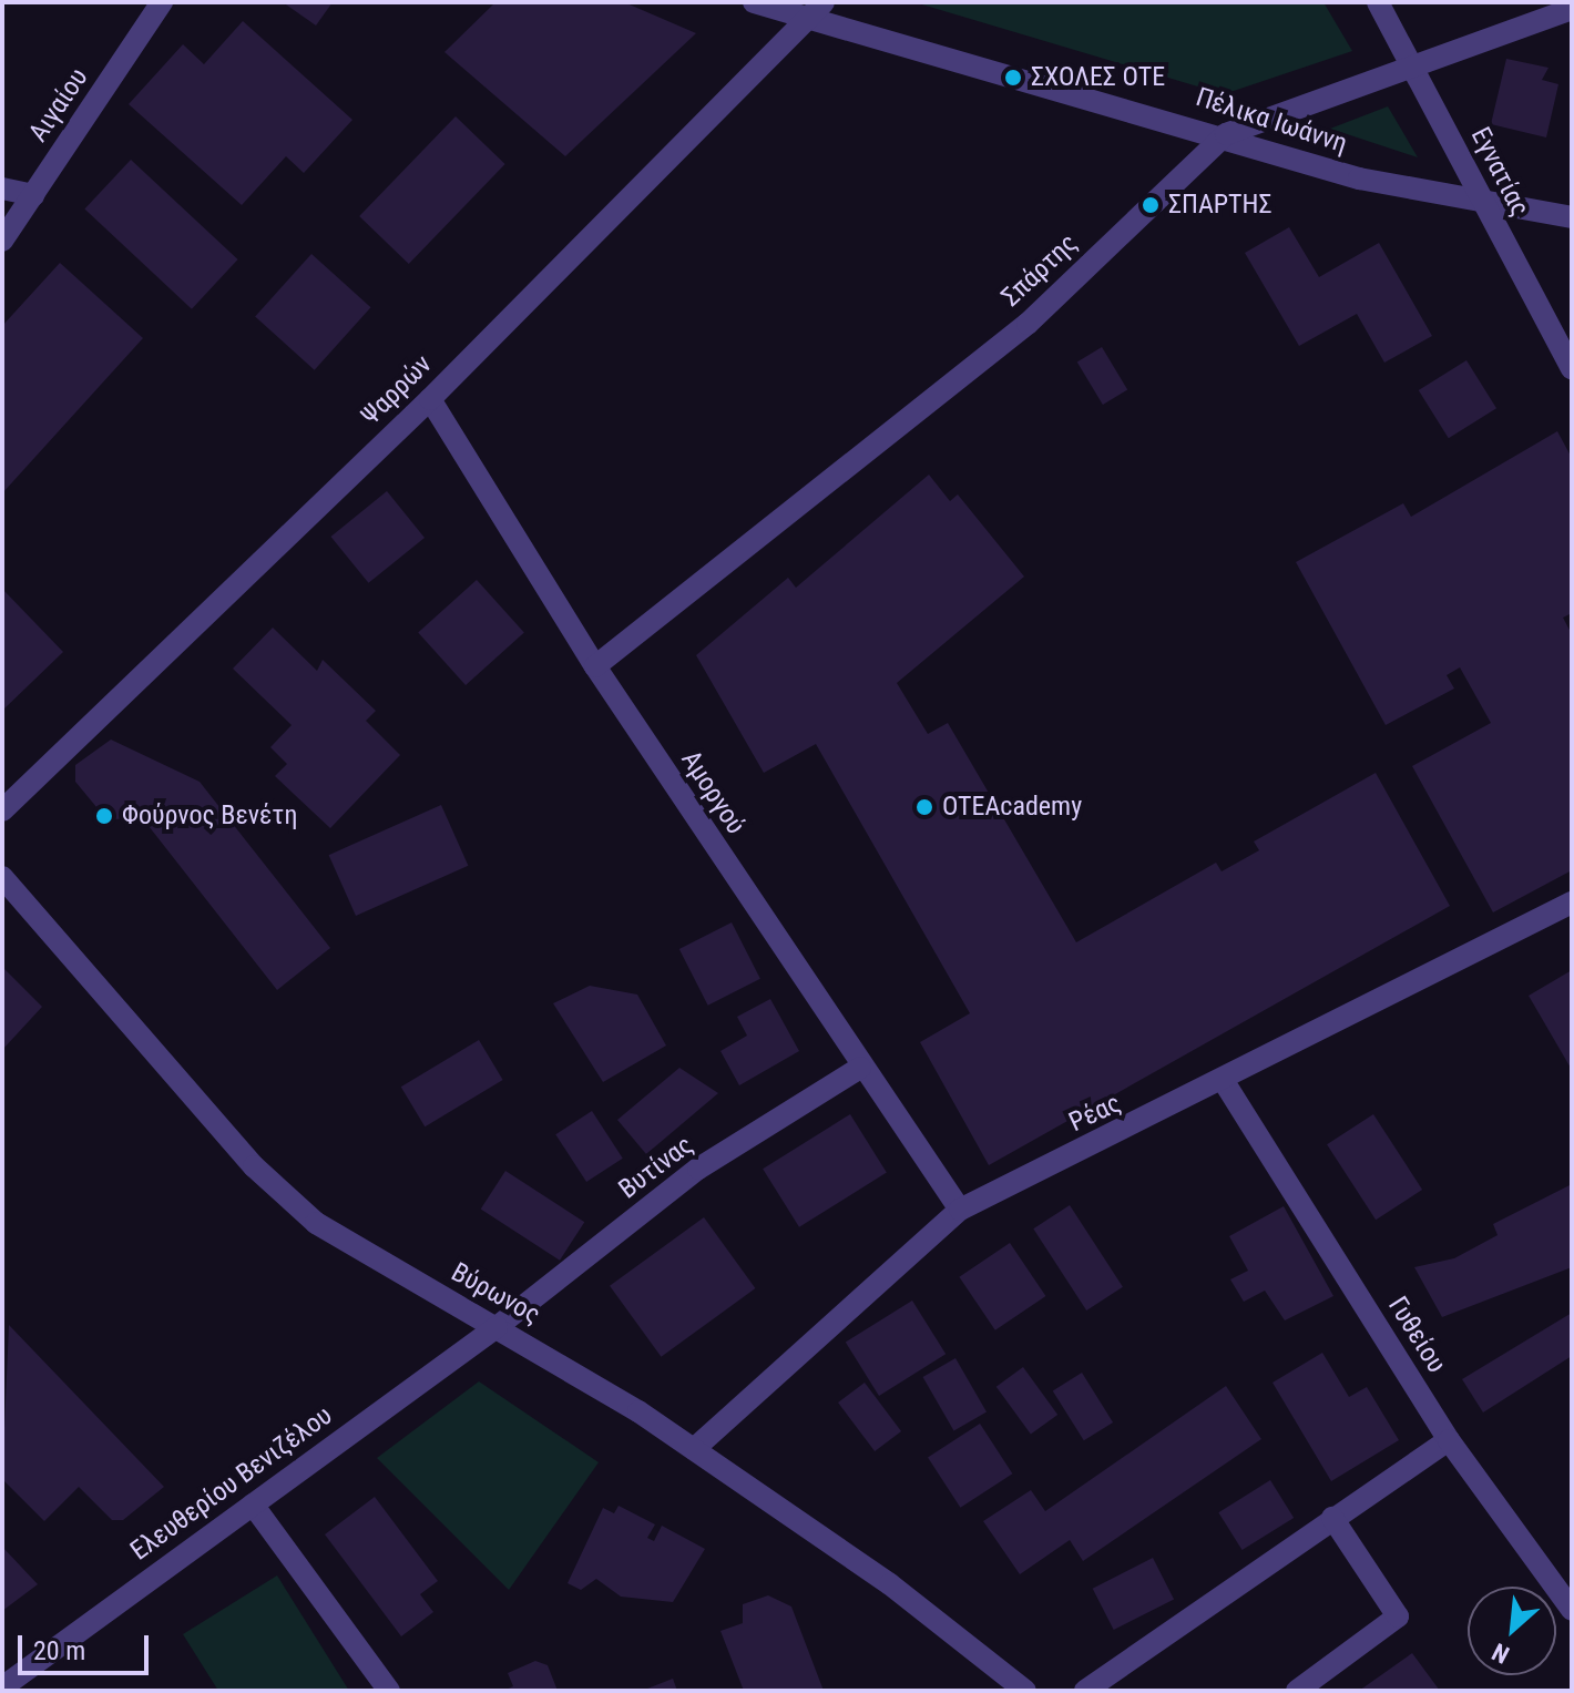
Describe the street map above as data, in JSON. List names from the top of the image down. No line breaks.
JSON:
{"streets":{"street":["Αιγαίου","Πέλικα Ιωάννη","Εγνατίας","Σπάρτης","Ψαρρών","Αμοργού","Ρέας","Βυτίνας","Βύρωνος","Γυθείου","Ελευθερίου Βενιζέλου"]},"crossings":[["Πέλικα Ιωάννη","Εγνατίας"],["Πέλικα Ιωάννη","Σπάρτης"],["Πέλικα Ιωάννη","Ψαρρών"],["Εγνατίας","Σπάρτης"],["Σπάρτης","Αμοργού"],["Ψαρρών","Αμοργού"],["Αμοργού","Ρέας"],["Αμοργού","Βυτίνας"],["Ρέας","Βύρωνος"],["Ρέας","Γυθείου"],["Βυτίνας","Βύρωνος"],["Βυτίνας","Ελευθερίου Βενιζέλου"],["Βύρωνος","Ελευθερίου Βενιζέλου"]],"places":["ΣΧΟΛΕΣ ΟΤΕ","ΣΠΑΡΤΗΣ","OTEAcademy","Φούρνος Βενέτη"],"scale_bar":"20 m","north":"bottom left"}
